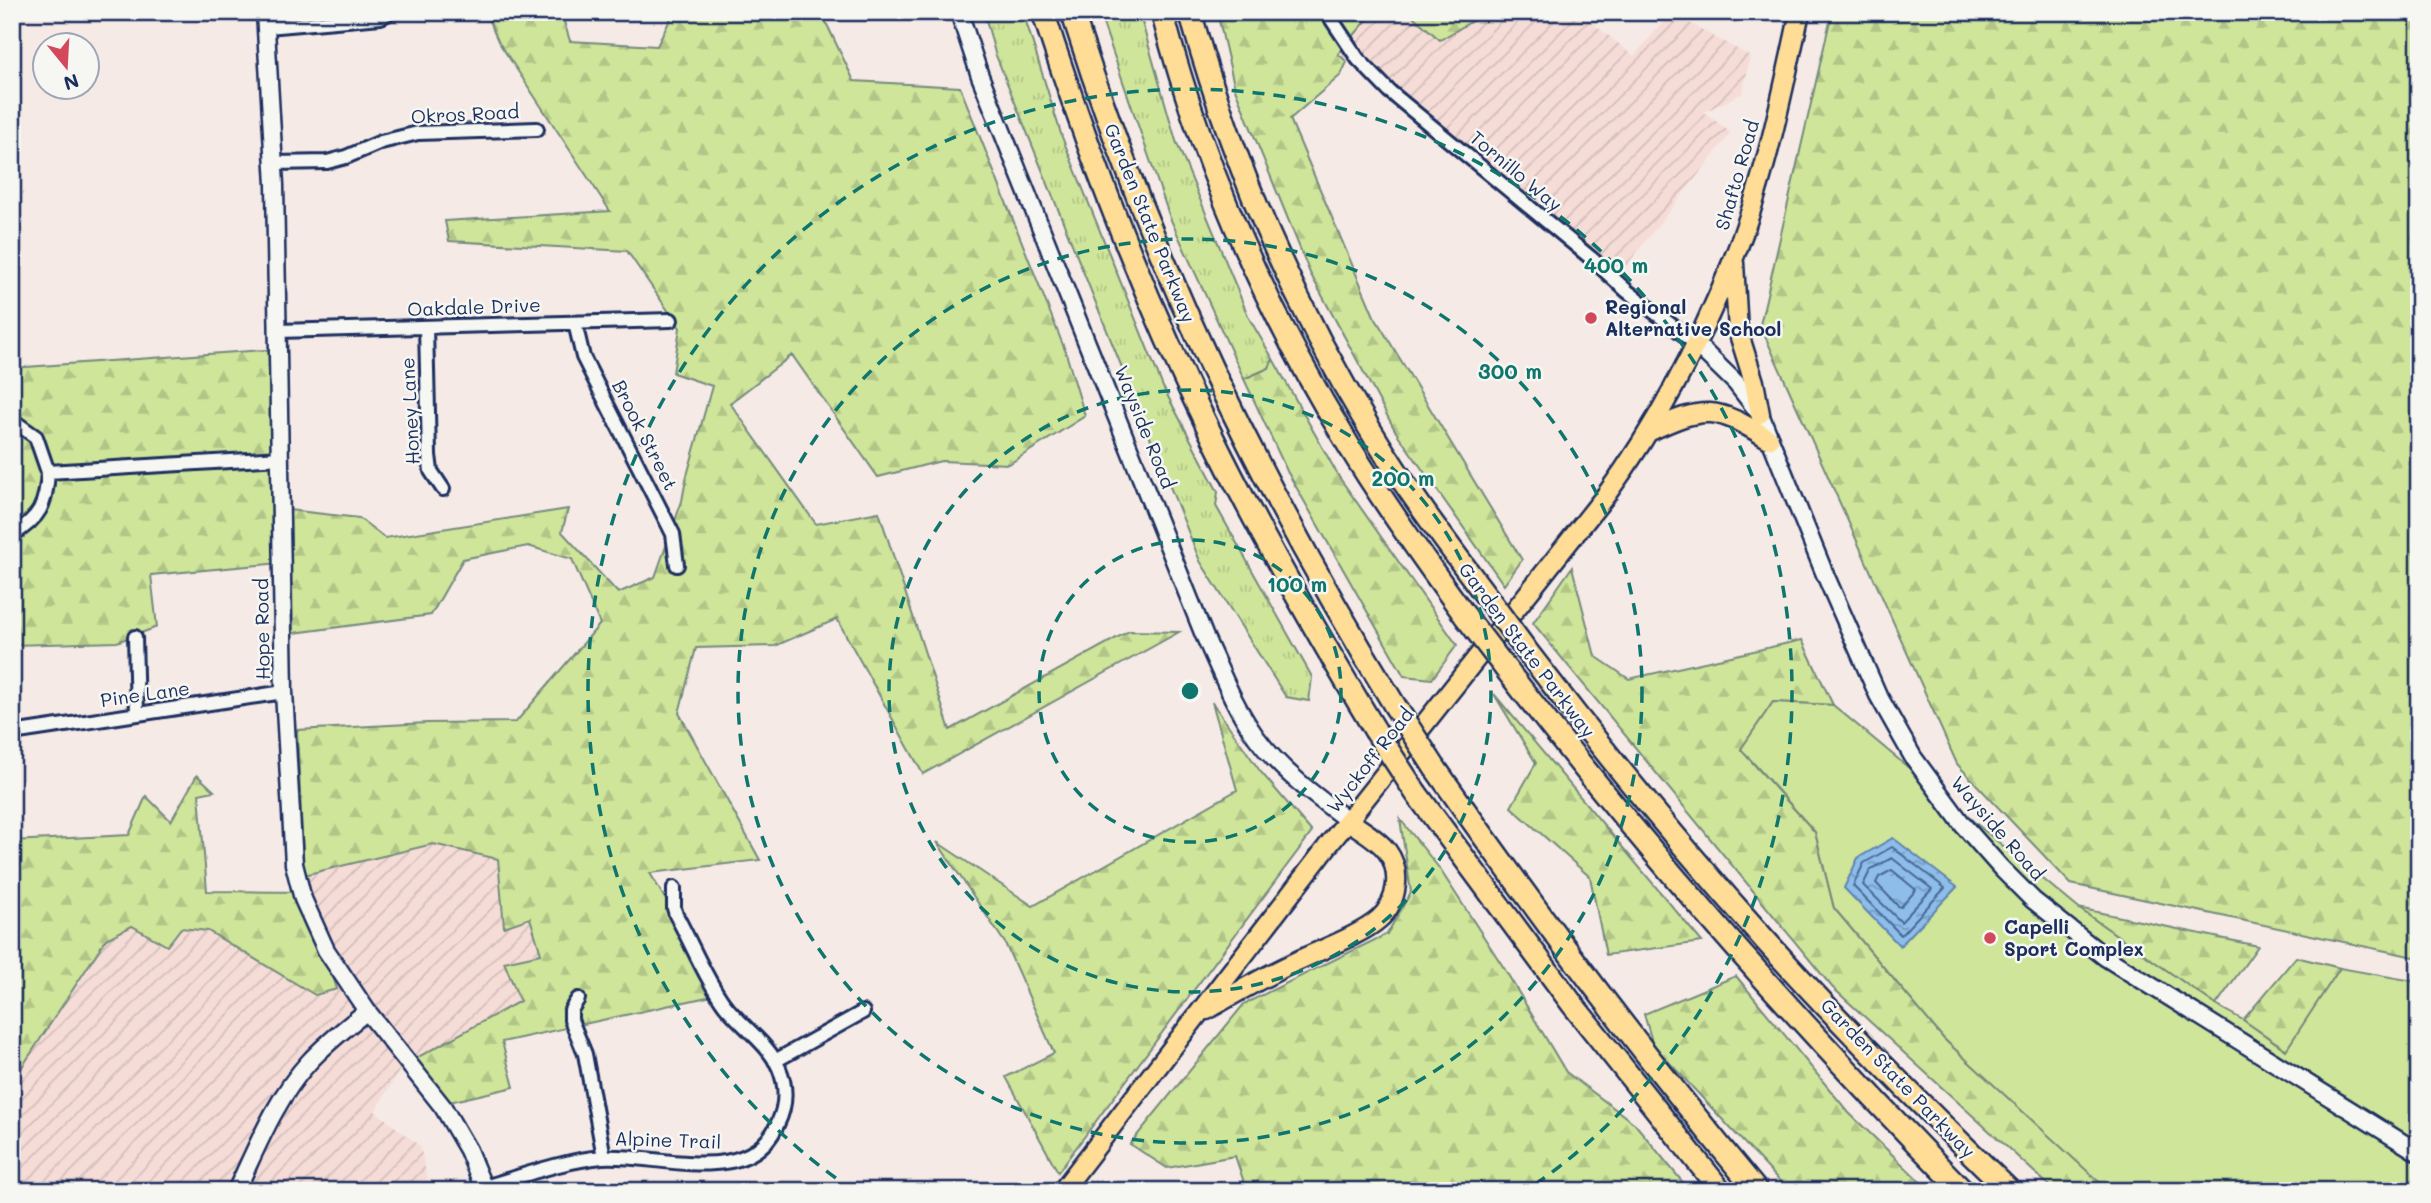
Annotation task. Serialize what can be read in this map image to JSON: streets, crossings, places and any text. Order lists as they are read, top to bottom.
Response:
{
  "streets": {
    "highway": ["Garden State Parkway"],
    "main road": ["Shafto Road", "Wyckoff Road"],
    "street": [
      "Okros Road",
      "Tornillo Way",
      "Oakdale Drive",
      "Honey Lane",
      "Wayside Road",
      "Brook Street",
      "Hope Road",
      "Pine Lane",
      "Alpine Trail"
    ]
  },
  "crossings": [
    ["Okros Road", "Hope Road"],
    ["Tornillo Way", "Shafto Road"],
    ["Tornillo Way", "Wayside Road"],
    ["Tornillo Way", "Wyckoff Road"],
    ["Shafto Road", "Wayside Road"],
    ["Shafto Road", "Wyckoff Road"],
    ["Oakdale Drive", "Honey Lane"],
    ["Oakdale Drive", "Brook Street"],
    ["Oakdale Drive", "Hope Road"],
    ["Wayside Road", "Wyckoff Road"],
    ["Hope Road", "Pine Lane"],
    ["Hope Road", "Alpine Trail"]
  ],
  "places": ["Regional Alternative School", "Capelli Sport Complex"],
  "north": "bottom",
  "rings": [
    "400 m",
    "300 m",
    "200 m",
    "100 m"
  ]
}
